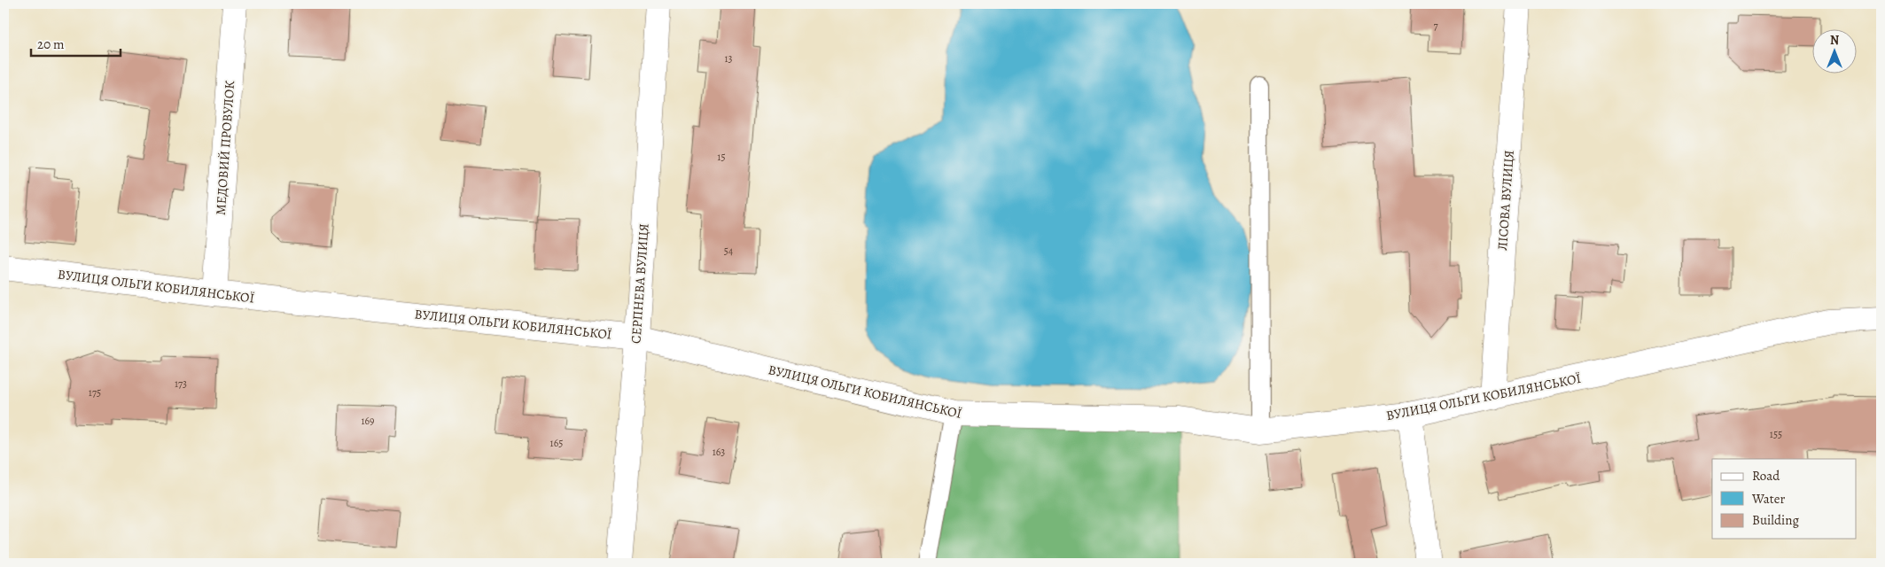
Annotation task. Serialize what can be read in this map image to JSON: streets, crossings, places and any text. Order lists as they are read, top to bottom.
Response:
{
  "streets": {
    "street": [
      "МЕДОВИЙ ПРОВУЛОК",
      "ЛІСОВА ВУЛИЦЯ",
      "СЕРПНЕВА ВУЛИЦЯ",
      "ВУЛИЦЯ ОЛЬГИ КОБИЛЯНСЬКОЇ"
    ]
  },
  "crossings": [
    ["МЕДОВИЙ ПРОВУЛОК", "ВУЛИЦЯ ОЛЬГИ КОБИЛЯНСЬКОЇ"],
    ["ЛІСОВА ВУЛИЦЯ", "ВУЛИЦЯ ОЛЬГИ КОБИЛЯНСЬКОЇ"],
    ["СЕРПНЕВА ВУЛИЦЯ", "ВУЛИЦЯ ОЛЬГИ КОБИЛЯНСЬКОЇ"]
  ],
  "house_numbers": [
    "7",
    "13",
    "15",
    "54",
    "173",
    "175",
    "169",
    "155",
    "165",
    "163"
  ],
  "legend": ["Road", "Water", "Building"],
  "scale_bar": "20 m",
  "north": "top"
}
